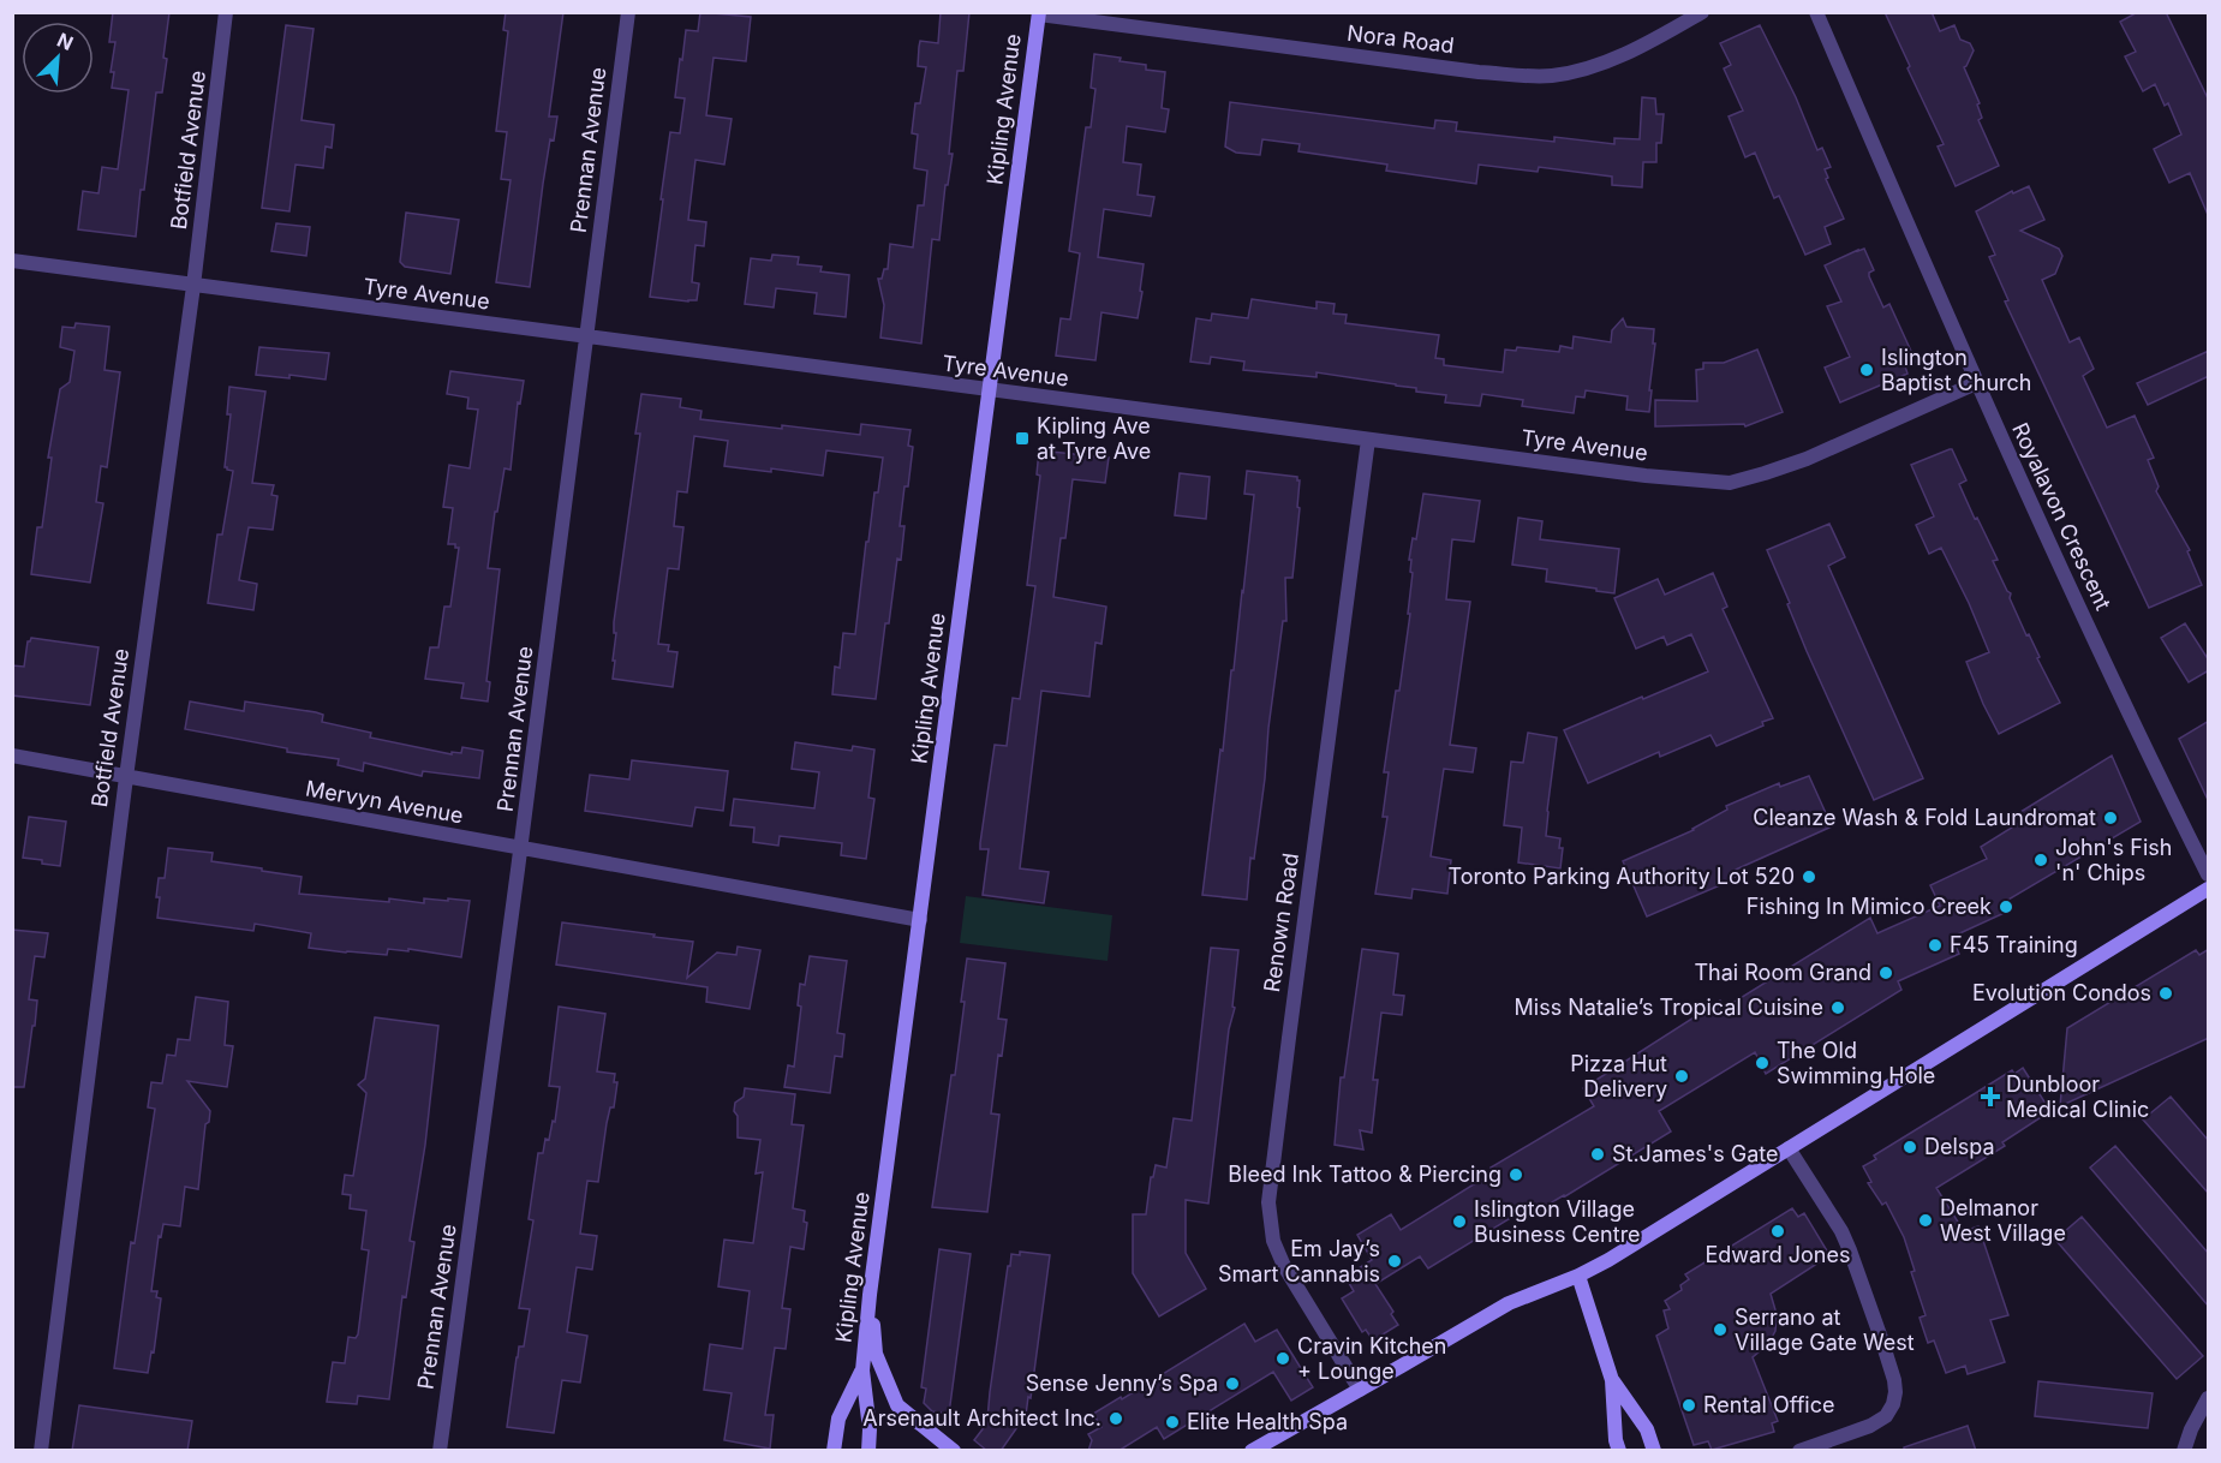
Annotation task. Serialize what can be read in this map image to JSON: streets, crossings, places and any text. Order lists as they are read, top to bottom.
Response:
{
  "streets": {
    "main road": ["Kipling Avenue"],
    "street": [
      "Nora Road",
      "Botfield Avenue",
      "Prennan Avenue",
      "Tyre Avenue",
      "Royalavon Crescent",
      "Mervyn Avenue",
      "Renown Road"
    ]
  },
  "crossings": [
    ["Nora Road", "Kipling Avenue"],
    ["Kipling Avenue", "Tyre Avenue"],
    ["Kipling Avenue", "Mervyn Avenue"],
    ["Botfield Avenue", "Tyre Avenue"],
    ["Botfield Avenue", "Mervyn Avenue"],
    ["Prennan Avenue", "Tyre Avenue"],
    ["Prennan Avenue", "Mervyn Avenue"],
    ["Tyre Avenue", "Royalavon Crescent"],
    ["Tyre Avenue", "Renown Road"]
  ],
  "places": {
    "other": [
      "Islington Baptist Church",
      "Cleanze Wash & Fold Laundromat",
      "John's Fish 'n' Chips",
      "Toronto Parking Authority Lot 520",
      "Fishing In Mimico Creek",
      "F45 Training",
      "Thai Room Grand",
      "Evolution Condos",
      "Miss Natalie’s Tropical Cuisine",
      "The Old Swimming Hole",
      "Pizza Hut Delivery",
      "Delspa",
      "St.James's Gate",
      "Bleed Ink Tattoo & Piercing",
      "Delmanor West Village",
      "Islington Village Business Centre",
      "Edward Jones",
      "Em Jay’s Smart Cannabis",
      "Serrano at Village Gate West",
      "Cravin Kitchen + Lounge",
      "Sense Jenny’s Spa",
      "Rental Office",
      "Arsenault Architect Inc.",
      "Elite Health Spa"
    ],
    "transit": ["Kipling Ave at Tyre Ave"],
    "health": ["Dunbloor Medical Clinic"]
  },
  "north": "top right"
}
